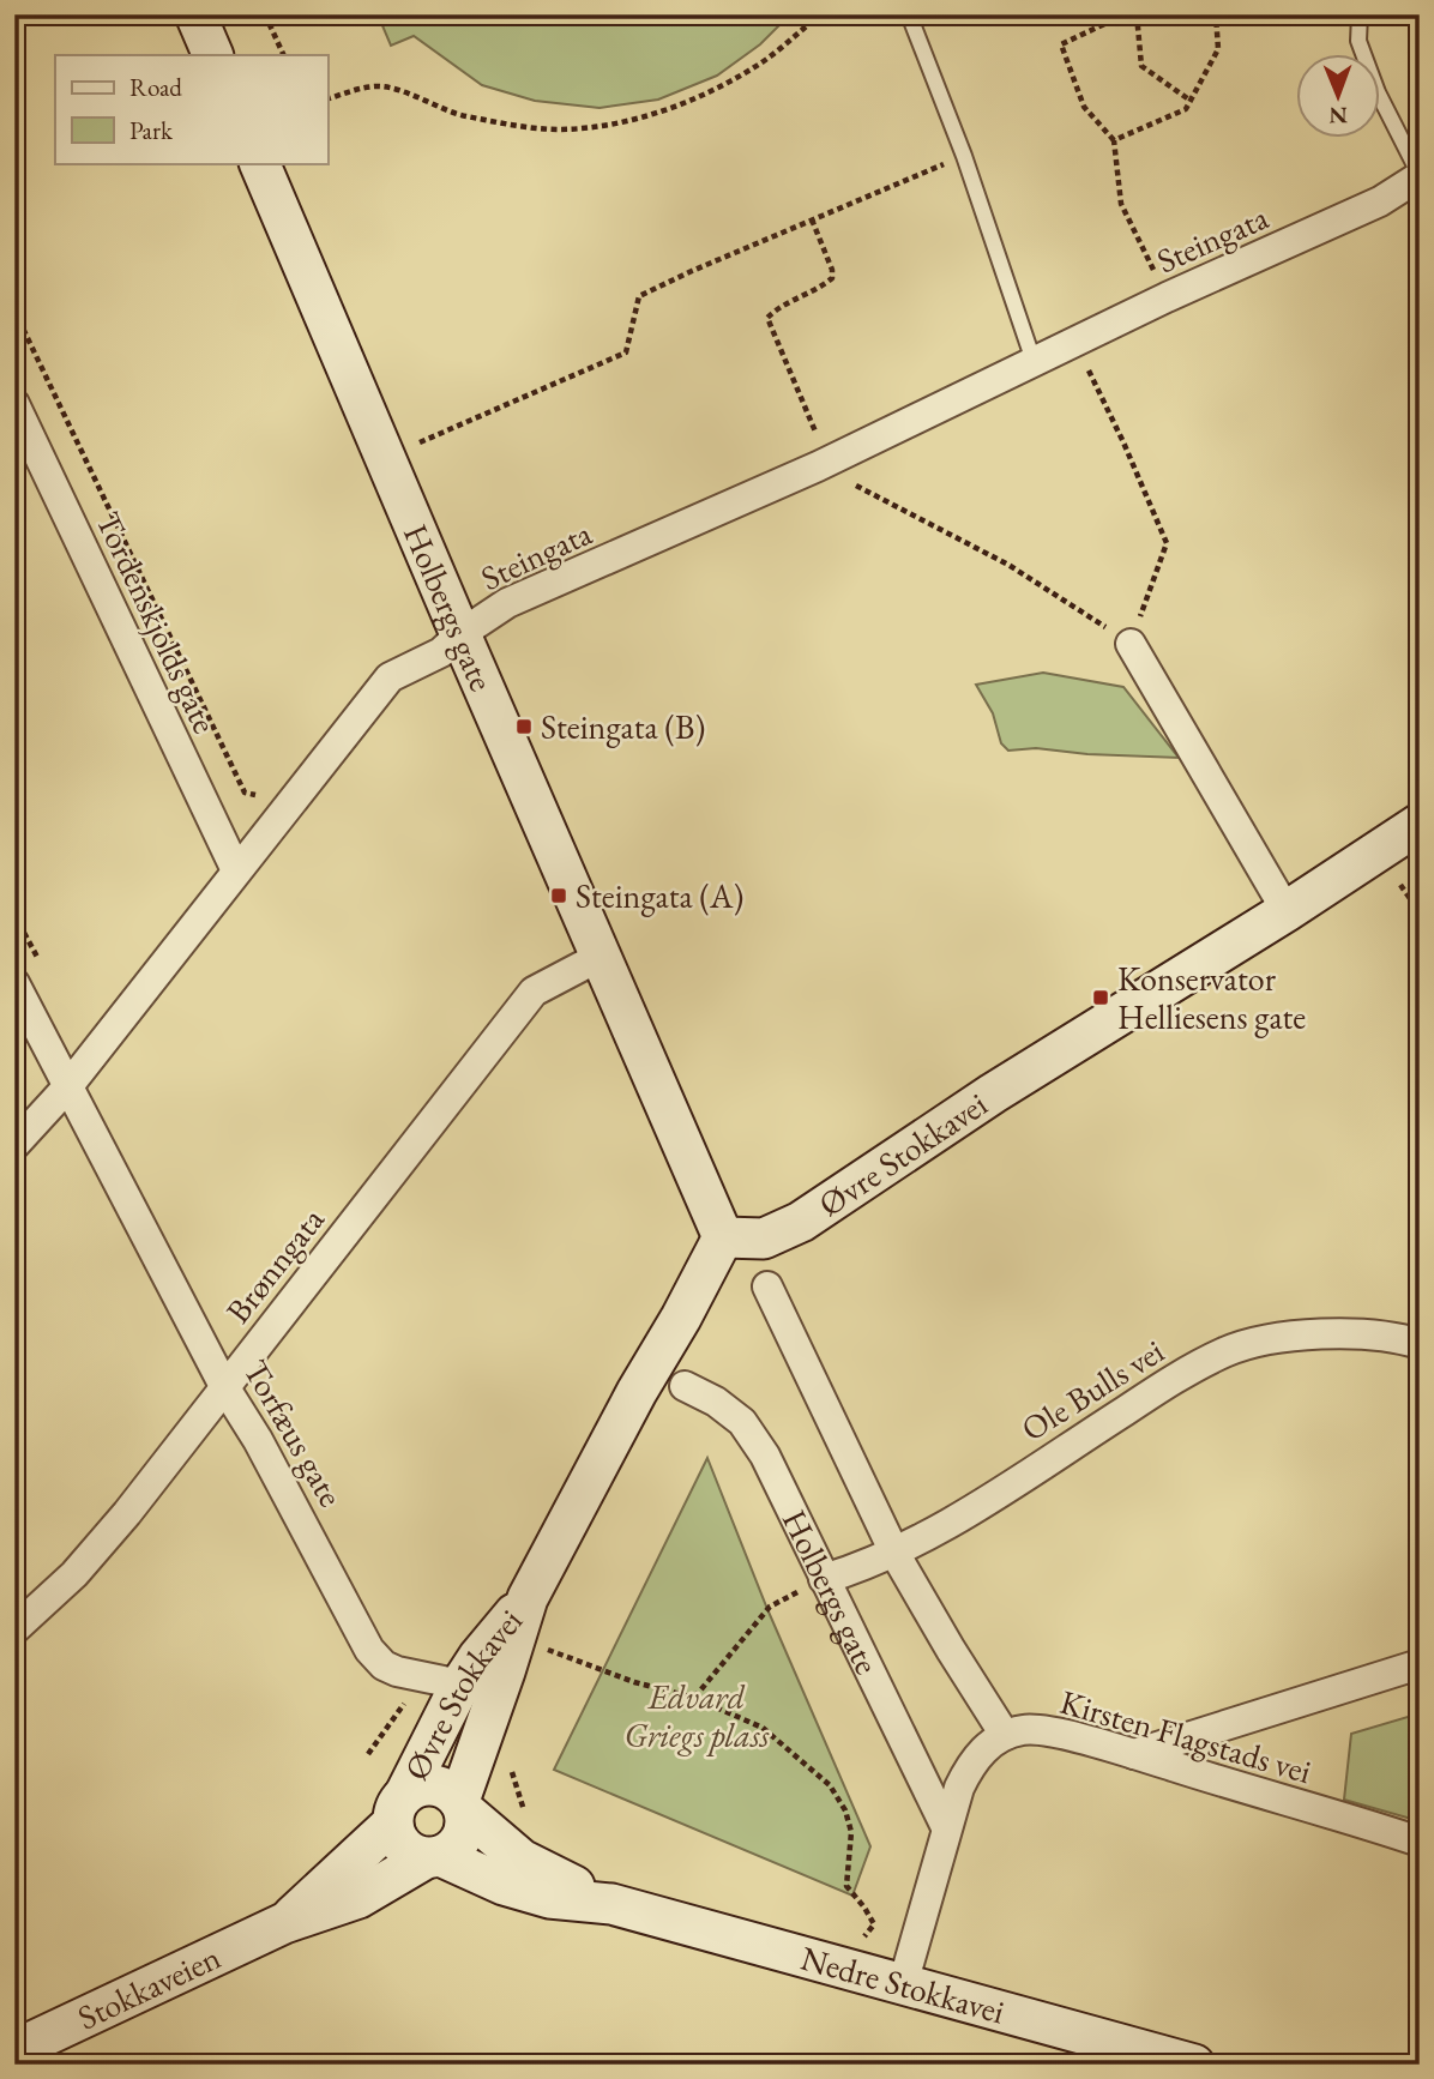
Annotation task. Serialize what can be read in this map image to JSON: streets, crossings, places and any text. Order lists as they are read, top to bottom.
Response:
{
  "streets": {
    "main road": [
      "Holbergs gate",
      "Øvre Stokkavei",
      "Nedre Stokkavei",
      "Stokkaveien"
    ],
    "street": [
      "Steingata",
      "Tordenskjolds gate",
      "Brønngata",
      "Ole Bulls vei",
      "Torfæus gate",
      "Kirsten Flagstads vei"
    ]
  },
  "crossings": [
    ["Steingata", "Holbergs gate"],
    ["Steingata", "Tordenskjolds gate"],
    ["Steingata", "Torfæus gate"],
    ["Holbergs gate", "Øvre Stokkavei"],
    ["Holbergs gate", "Brønngata"],
    ["Holbergs gate", "Ole Bulls vei"],
    ["Øvre Stokkavei", "Torfæus gate"],
    ["Øvre Stokkavei", "Nedre Stokkavei"],
    ["Øvre Stokkavei", "Stokkaveien"],
    ["Brønngata", "Torfæus gate"],
    ["Nedre Stokkavei", "Stokkaveien"]
  ],
  "parks": ["Edvard Griegs plass"],
  "places": {
    "transit": ["Steingata (B)", "Steingata (A)", "Konservator Helliesens gate"]
  },
  "legend": ["Road", "Park"],
  "north": "bottom"
}
